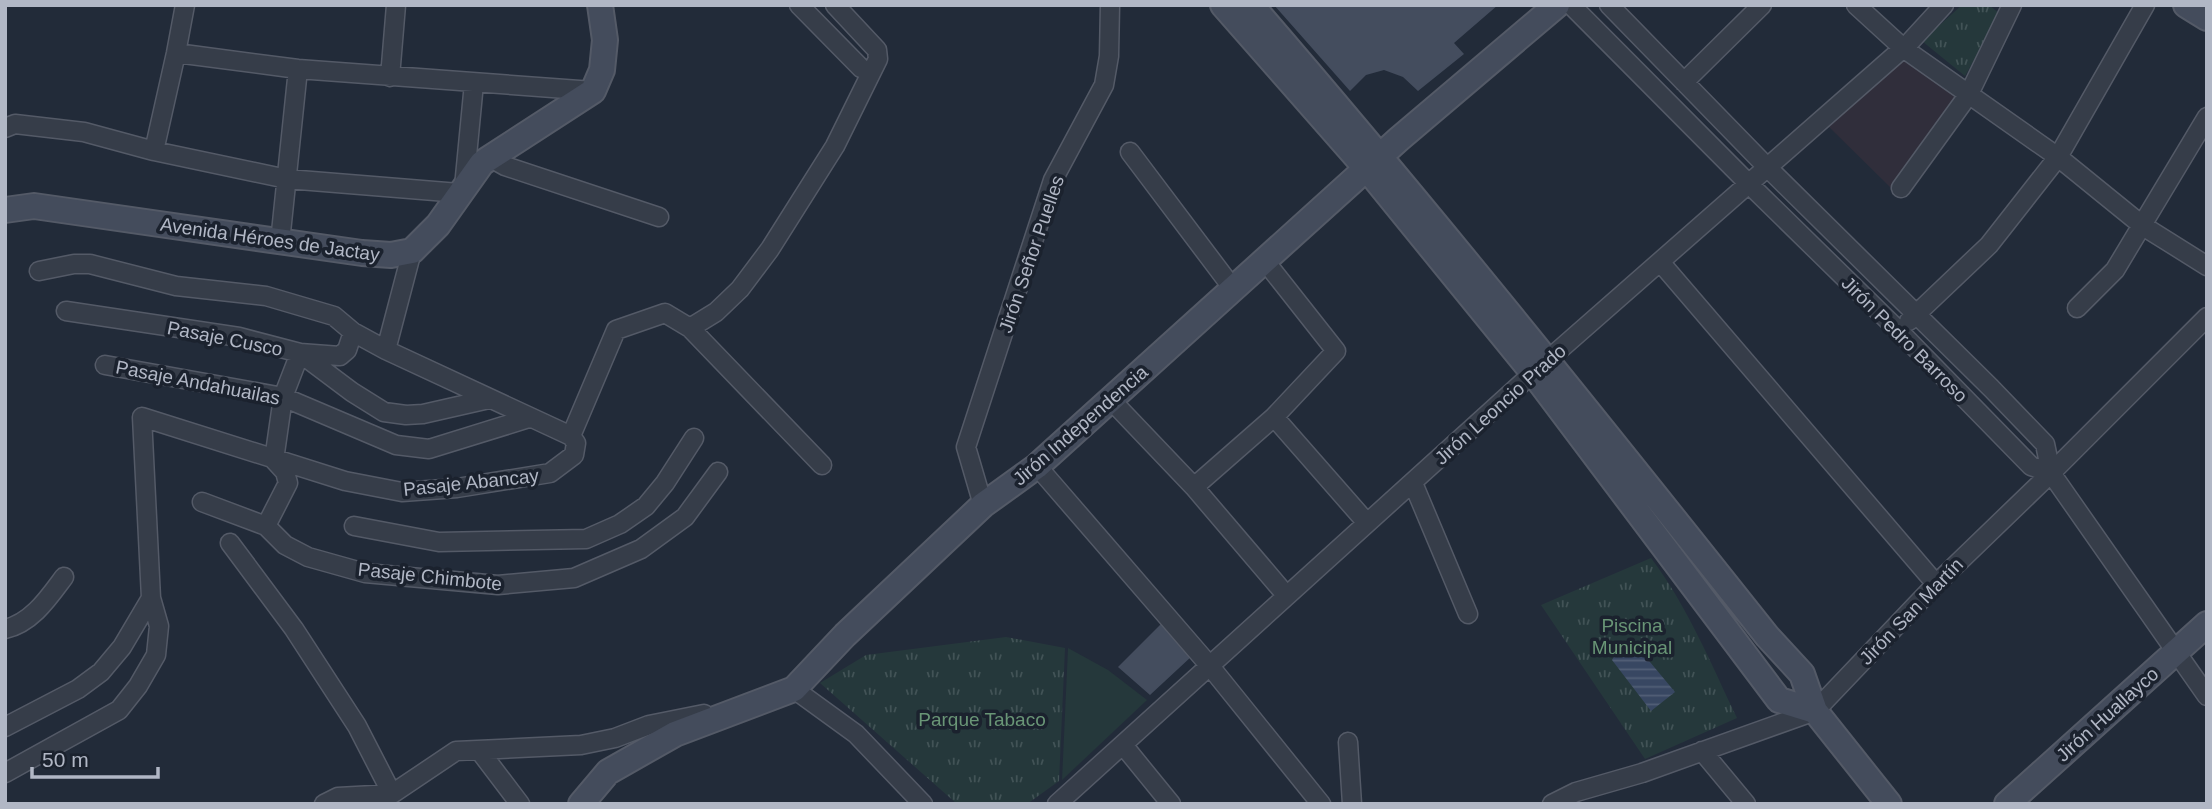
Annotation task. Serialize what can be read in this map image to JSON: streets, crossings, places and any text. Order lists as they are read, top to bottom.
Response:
{
  "streets": {
    "street": [
      "Avenida Héroes de Jactay",
      "Jirón Señor Puelles",
      "Pasaje Cusco",
      "Jirón Pedro Barroso",
      "Pasaje Andahuailas",
      "Jirón Leoncio Prado",
      "Jirón Independencia",
      "Pasaje Abancay",
      "Pasaje Chimbote",
      "Jirón San Martín",
      "Jirón Huallayco"
    ]
  },
  "crossings": [
    ["Jirón Señor Puelles", "Jirón Independencia"],
    ["Jirón Pedro Barroso", "Jirón Leoncio Prado"],
    ["Jirón Pedro Barroso", "Jirón San Martín"],
    ["Jirón Pedro Barroso", "Jirón Huallayco"]
  ],
  "parks": ["Piscina Municipal", "Parque Tabaco"],
  "scale_bar": "50 m"
}
